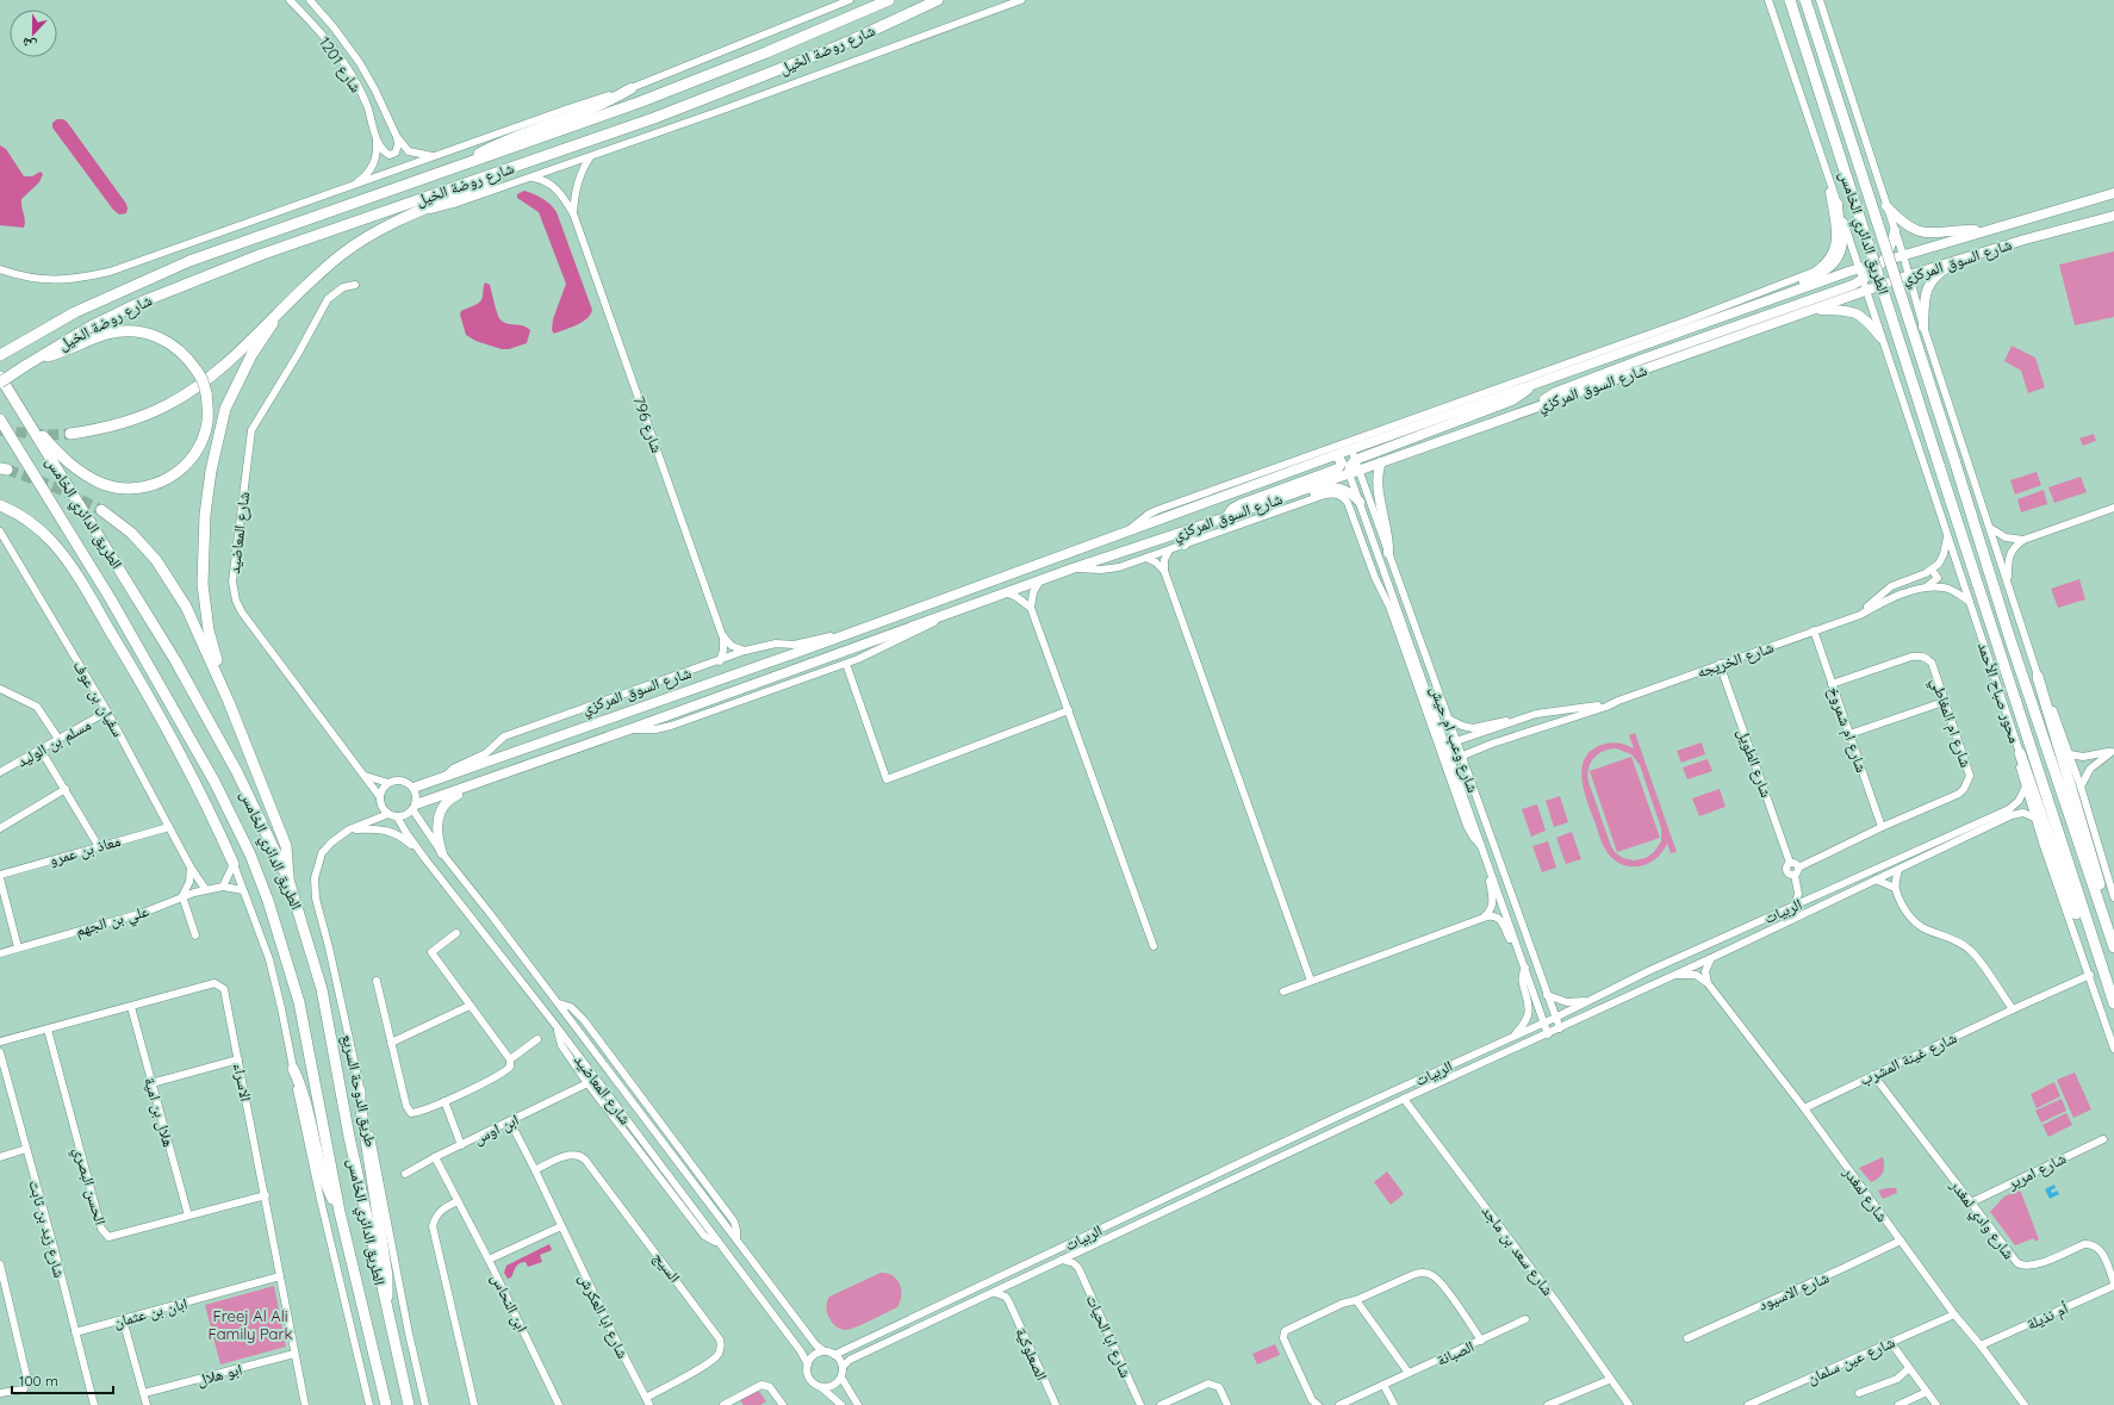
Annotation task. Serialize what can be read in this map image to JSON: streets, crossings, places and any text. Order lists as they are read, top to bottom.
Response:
{
  "streets": {
    "highway": ["شارع روضة الخيل", "الطريق الدائري الخامس", "محور صباح الأحمد"],
    "main road": ["شارع السوق المركزي"],
    "street": [
      "شارع 1201",
      "شارع 796",
      "شارع المعاضيد",
      "شارع الخريجه",
      "سفيان بن عوف",
      "شارع ام المغاطي",
      "شارع ام شمروخ",
      "شارع وعب ام حيش",
      "مسلم بن الوليد",
      "شارع الطويل",
      "معاذ بن عمرو",
      "الربيات",
      "علي بن الجهم",
      "شارع غينة المشرب",
      "الاسراء",
      "طريق الدوحة السريع",
      "هلال بن امية",
      "ابن اوس",
      "شارع امرير",
      "الحسن البصري",
      "شارع لمغدر",
      "شارع وادي لمغدر",
      "شارع زيد بن ثابت",
      "شارع سعد بن ماجد",
      "السيج",
      "شارع الاسيود",
      "ابن النحاس",
      "ابان بن عثمان",
      "شارع ابا العكرش",
      "أم نذيلة",
      "شارع ابا الحيات",
      "الصبانة",
      "الصعلوكية",
      "شارع عين سلمان",
      "ابو هلال"
    ]
  },
  "crossings": [
    ["شارع روضة الخيل", "شارع 796"],
    ["الطريق الدائري الخامس", "شارع السوق المركزي"],
    ["الطريق الدائري الخامس", "محور صباح الأحمد"],
    ["شارع السوق المركزي", "شارع 796"],
    ["شارع السوق المركزي", "شارع المعاضيد"],
    ["شارع السوق المركزي", "شارع وعب ام حيش"],
    ["شارع السوق المركزي", "طريق الدوحة السريع"],
    ["شارع المعاضيد", "الربيات"],
    ["شارع المعاضيد", "طريق الدوحة السريع"],
    ["شارع الخريجه", "محور صباح الأحمد"],
    ["شارع الخريجه", "شارع ام شمروخ"],
    ["شارع الخريجه", "شارع وعب ام حيش"],
    ["شارع الخريجه", "شارع الطويل"],
    ["محور صباح الأحمد", "الربيات"],
    ["محور صباح الأحمد", "شارع غينة المشرب"],
    ["سفيان بن عوف", "مسلم بن الوليد"],
    ["سفيان بن عوف", "معاذ بن عمرو"],
    ["سفيان بن عوف", "علي بن الجهم"],
    ["شارع ام المغاطي", "شارع ام شمروخ"],
    ["شارع ام المغاطي", "شارع الطويل"],
    ["شارع وعب ام حيش", "الربيات"],
    ["الربيات", "شارع سعد بن ماجد"],
    ["شارع غينة المشرب", "شارع لمغدر"],
    ["شارع غينة المشرب", "شارع وادي لمغدر"],
    ["الاسراء", "هلال بن امية"],
    ["الاسراء", "الحسن البصري"],
    ["الاسراء", "ابان بن عثمان"],
    ["الاسراء", "ابو هلال"],
    ["هلال بن امية", "الحسن البصري"],
    ["ابن اوس", "ابن النحاس"],
    ["ابن اوس", "شارع ابا العكرش"],
    ["شارع امرير", "شارع وادي لمغدر"],
    ["شارع لمغدر", "شارع الاسيود"],
    ["شارع لمغدر", "أم نذيلة"],
    ["شارع لمغدر", "شارع عين سلمان"],
    ["شارع وادي لمغدر", "أم نذيلة"],
    ["شارع زيد بن ثابت", "ابان بن عثمان"],
    ["السيج", "شارع ابا العكرش"]
  ],
  "parks": ["Freej Al Ali Family Park"],
  "scale_bar": "100 m",
  "north": "bottom"
}
